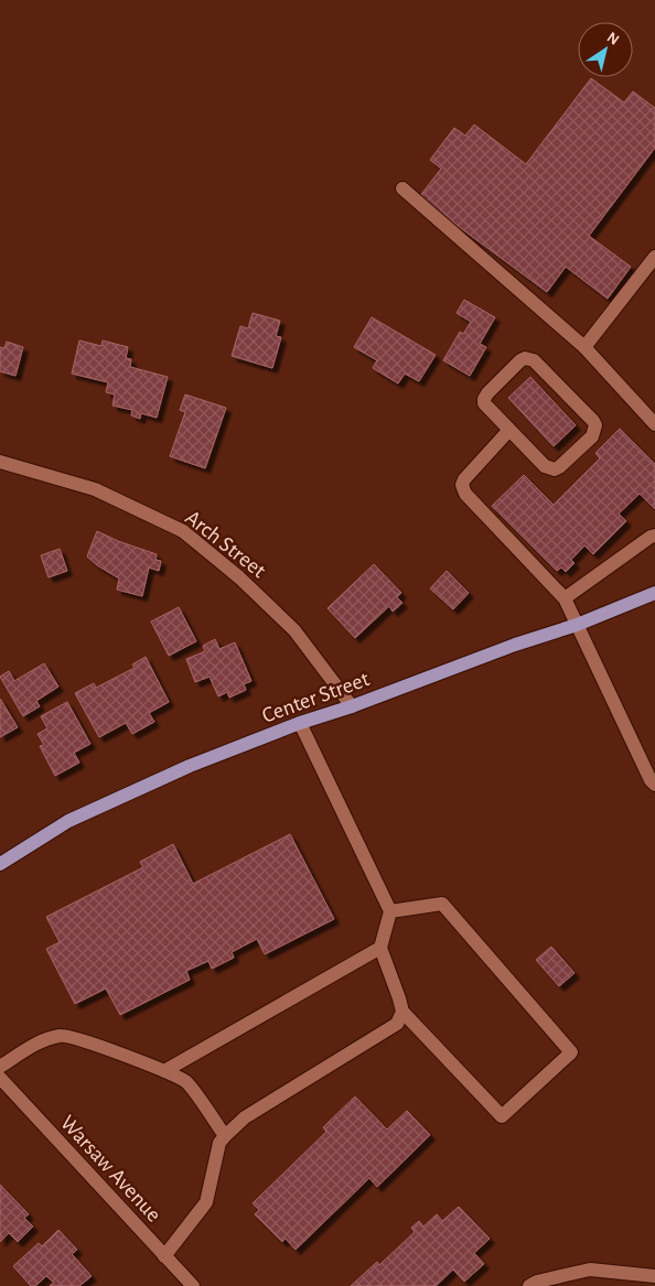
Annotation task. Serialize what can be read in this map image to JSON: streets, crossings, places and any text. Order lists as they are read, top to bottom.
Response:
{
  "streets": {
    "main road": ["Center Street"],
    "street": ["Arch Street", "Warsaw Avenue"]
  },
  "crossings": [
    ["Arch Street", "Center Street"]
  ],
  "north": "top right"
}
